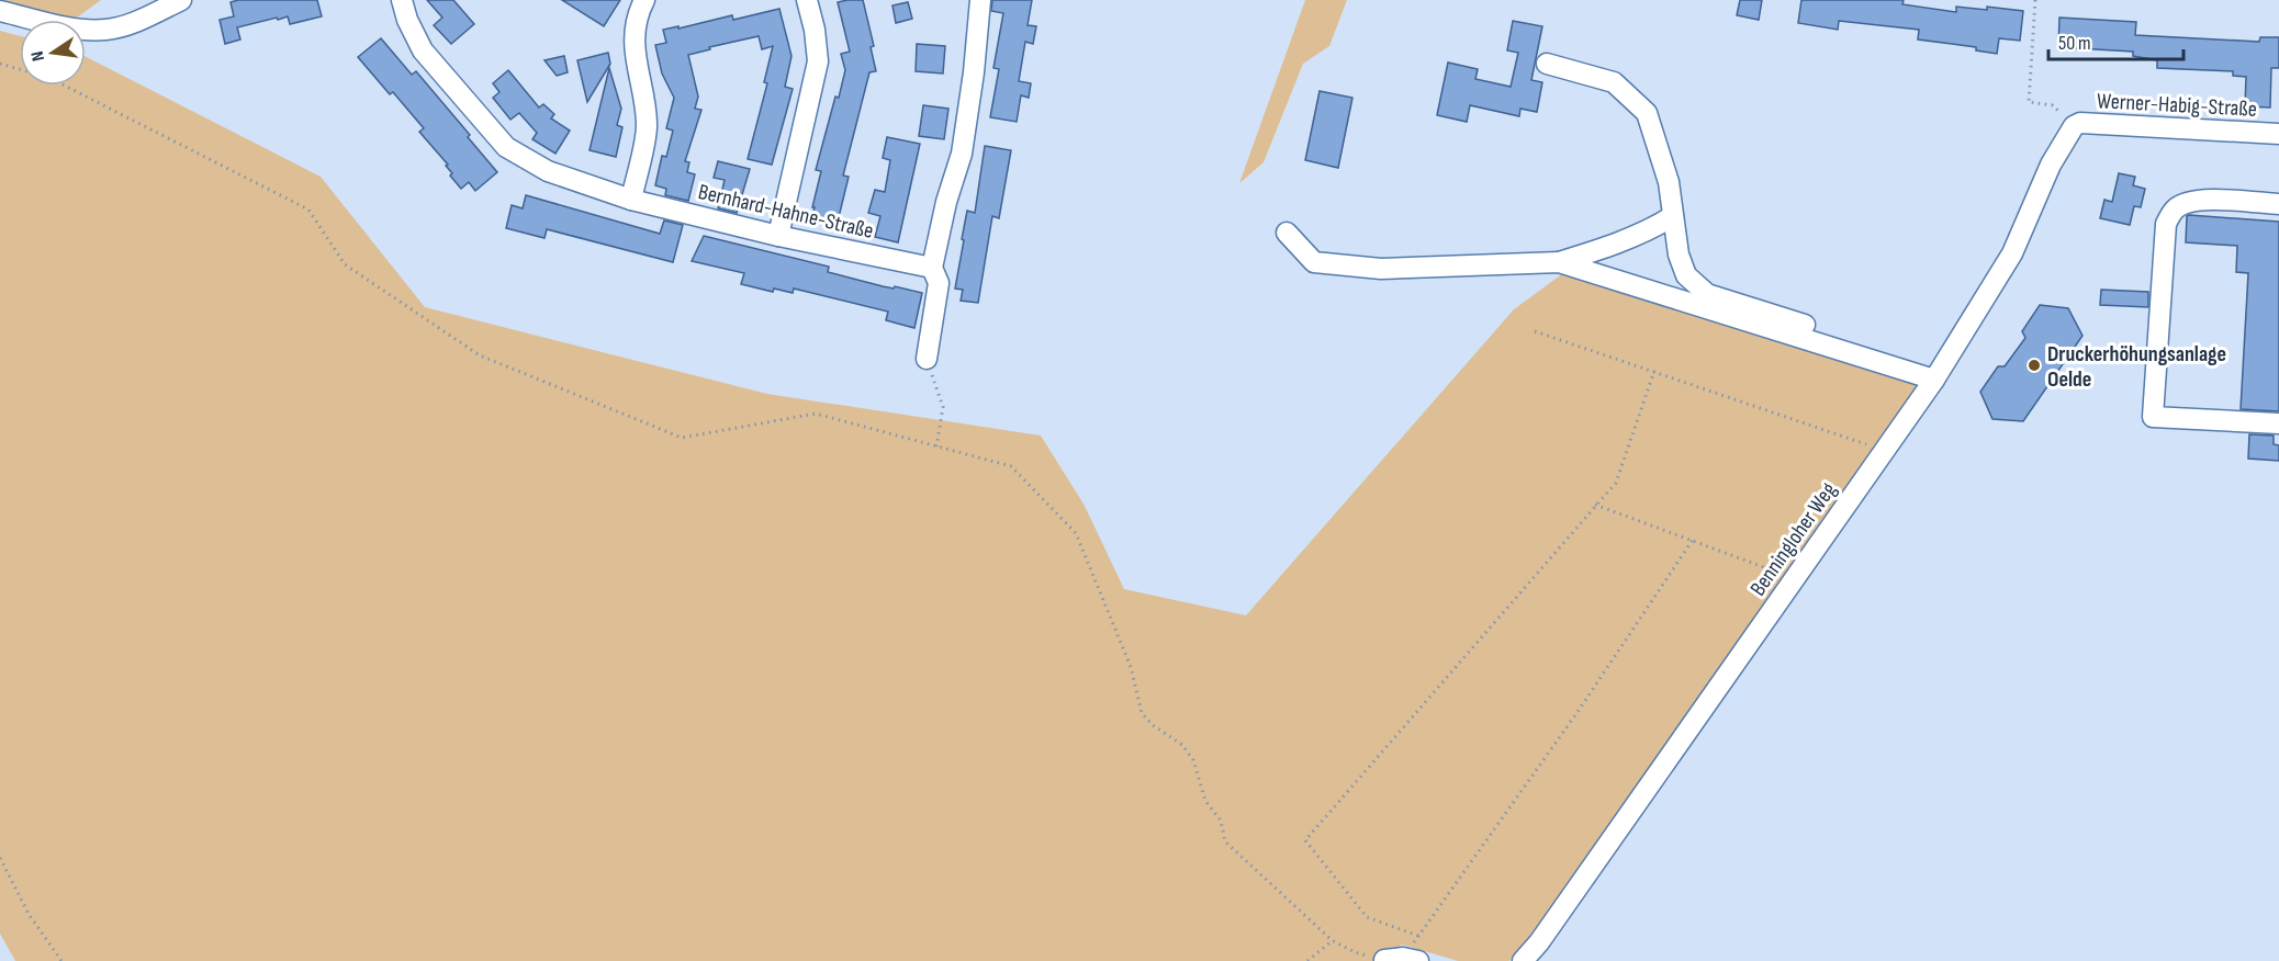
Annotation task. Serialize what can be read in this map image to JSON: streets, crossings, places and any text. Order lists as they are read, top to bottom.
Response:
{
  "streets": {
    "street": ["Werner-Habig-Straße", "Bernhard-Hahne-Straße", "Benningloher Weg"]
  },
  "crossings": [
    ["Werner-Habig-Straße", "Benningloher Weg"]
  ],
  "places": ["Druckerhöhungsanlage Oelde"],
  "scale_bar": "50 m",
  "north": "left"
}
